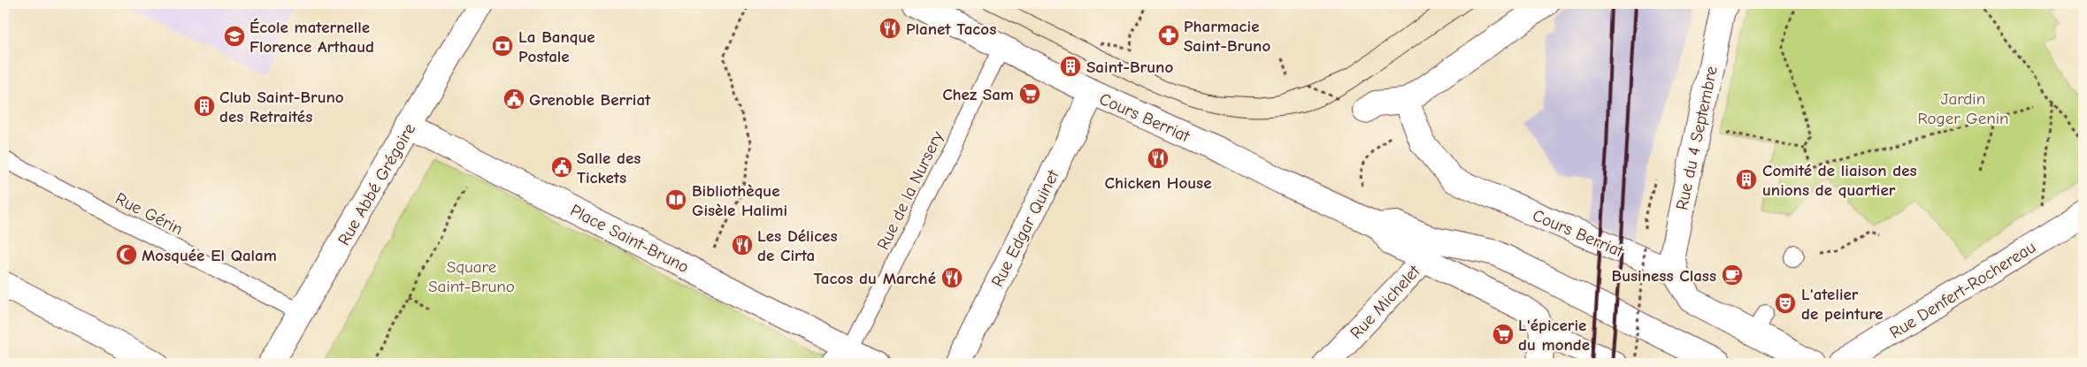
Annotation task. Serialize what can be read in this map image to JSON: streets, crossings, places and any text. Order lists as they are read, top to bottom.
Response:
{
  "streets": {
    "street": [
      "Cours Berriat",
      "Rue du 4 Septembre",
      "Rue Abbé Grégoire",
      "Rue Edgar Quinet",
      "Place Saint-Bruno",
      "Rue Denfert-Rochereau",
      "Rue Michelet"
    ],
    "lane": ["Rue de la Nursery", "Rue Gérin"]
  },
  "crossings": [
    ["Cours Berriat", "Rue du 4 Septembre"],
    ["Cours Berriat", "Rue de la Nursery"],
    ["Cours Berriat", "Rue Edgar Quinet"],
    ["Cours Berriat", "Rue Michelet"],
    ["Rue Abbé Grégoire", "Rue Gérin"],
    ["Rue Abbé Grégoire", "Place Saint-Bruno"],
    ["Rue de la Nursery", "Place Saint-Bruno"]
  ],
  "parks": ["Jardin Roger Genin", "Square Saint-Bruno"],
  "places": {
    "restaurant": [
      "Planet Tacos",
      "Chicken House",
      "Les Délices de Cirta",
      "Tacos du Marché"
    ],
    "pharmacy": ["Pharmacie Saint-Bruno"],
    "school or university": ["École maternelle Florence Arthaud"],
    "bank": ["La Banque Postale"],
    "building": ["Saint-Bruno", "Club Saint-Bruno des Retraités", "Comité de liaison des unions de quartier"],
    "supermarket": ["Chez Sam", "L'épicerie du monde"],
    "public building": ["Grenoble Berriat", "Salle des Tickets"],
    "library": ["Bibliothèque Gisèle Halimi"],
    "mosque": ["Mosquée El Qalam"],
    "cafe": ["Business Class"],
    "theatre": ["L'atelier de peinture"]
  }
}
